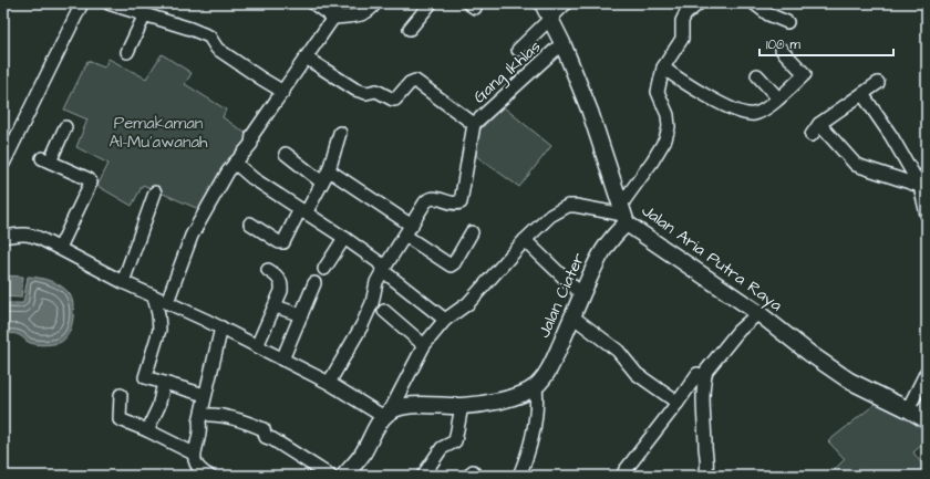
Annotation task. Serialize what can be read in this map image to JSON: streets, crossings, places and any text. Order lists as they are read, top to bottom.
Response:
{
  "streets": {
    "main road": ["Jalan Aria Putra Raya", "Jalan Ciater"],
    "street": ["Gang Ikhlas"]
  },
  "crossings": [
    ["Gang Ikhlas", "Jalan Aria Putra Raya"],
    ["Jalan Aria Putra Raya", "Jalan Ciater"]
  ],
  "parks": ["Pemakaman Al-Mu'awanah"],
  "scale_bar": "100 m"
}
